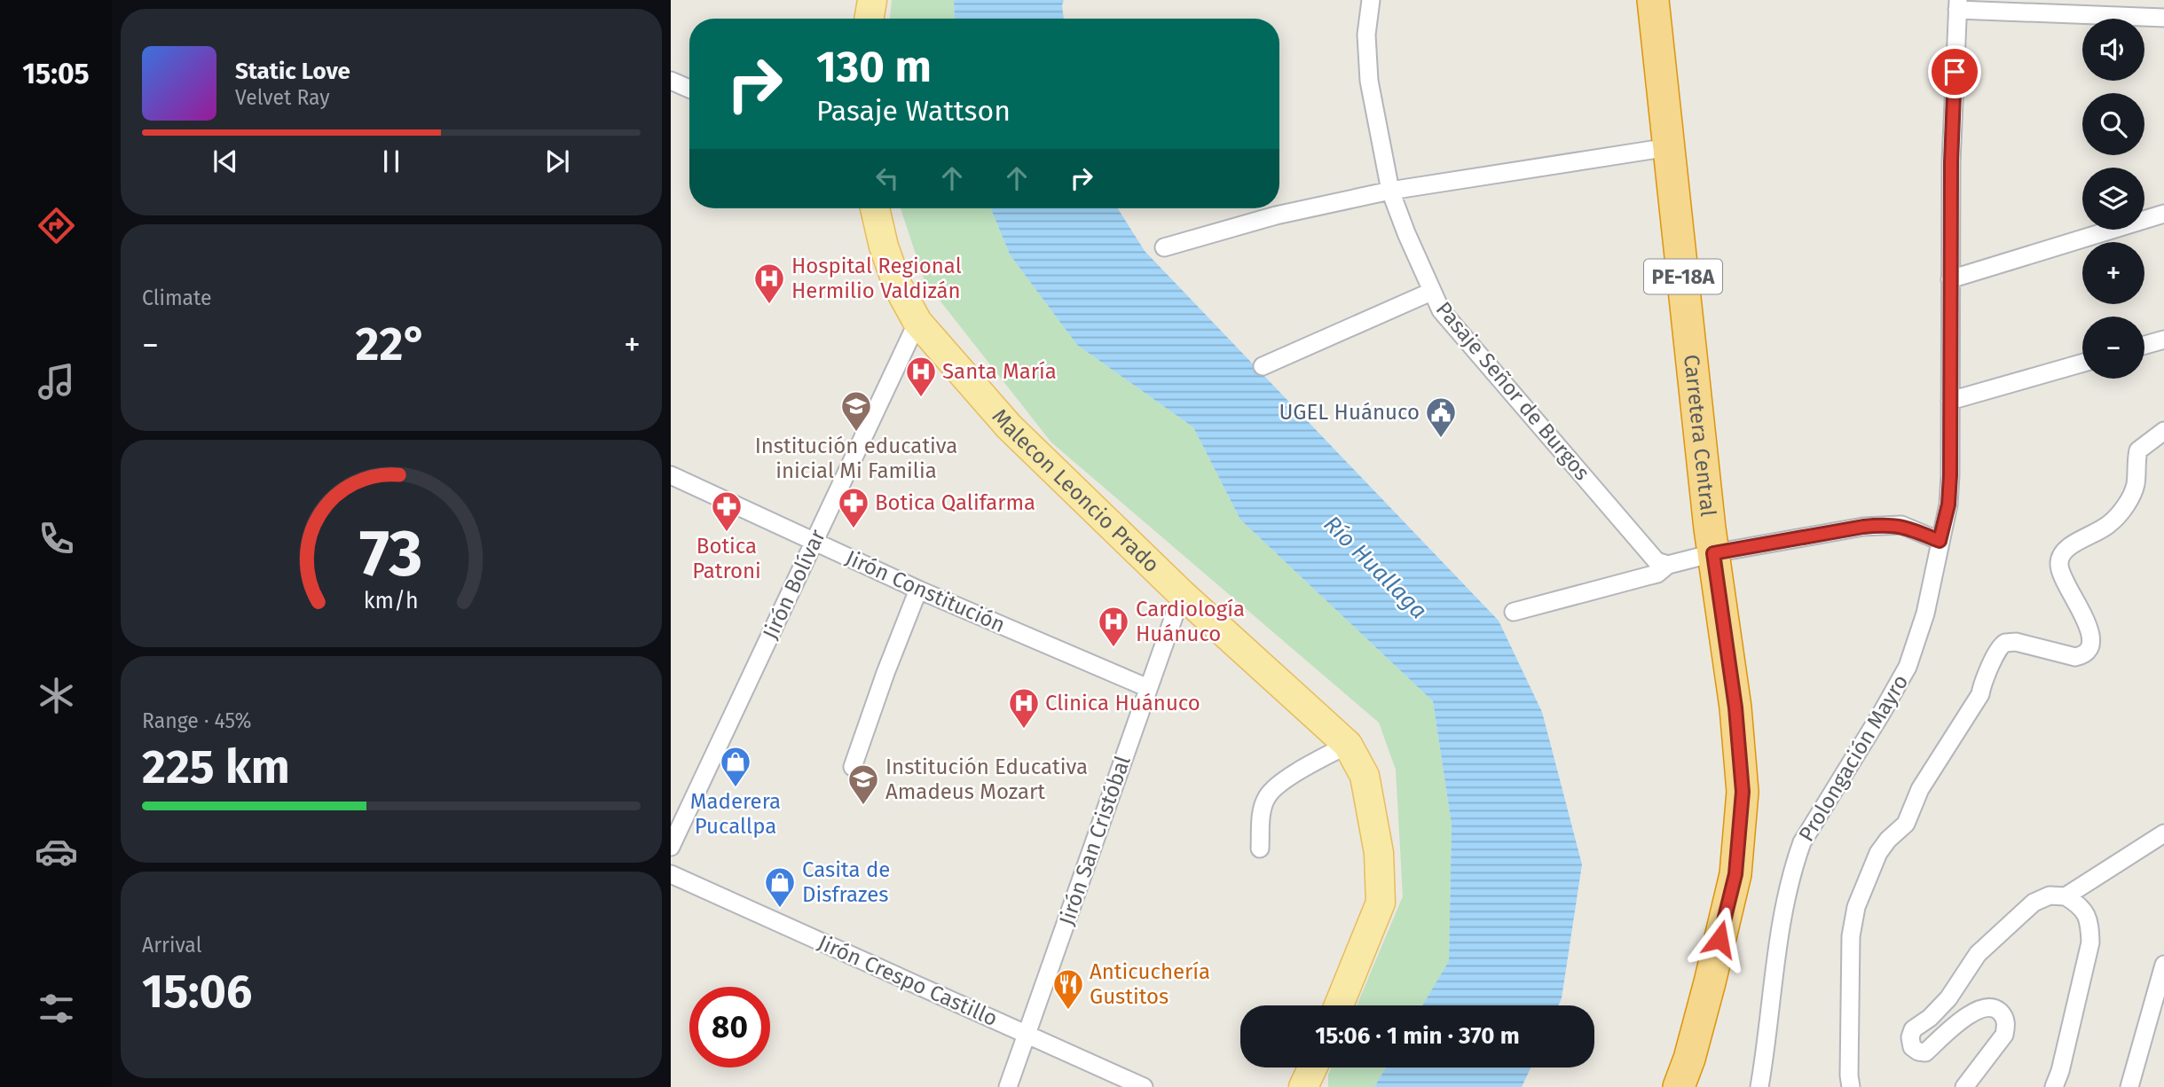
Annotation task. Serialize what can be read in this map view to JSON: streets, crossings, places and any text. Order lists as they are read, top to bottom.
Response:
{
  "streets": {
    "highway": ["PE-18A", "Carretera Central"],
    "main road": ["Malecon Leoncio Prado"],
    "street": [
      "Pasaje Señor de Burgos",
      "Jirón Bolívar",
      "Jirón Constitución",
      "Prolongación Mayro",
      "Jirón San Cristóbal",
      "Jirón Crespo Castillo"
    ]
  },
  "crossings": [
    ["Malecon Leoncio Prado", "Jirón Bolívar"],
    ["Malecon Leoncio Prado", "Jirón San Cristóbal"],
    ["Jirón Bolívar", "Jirón Constitución"],
    ["Jirón Constitución", "Jirón San Cristóbal"],
    ["Jirón San Cristóbal", "Jirón Crespo Castillo"]
  ],
  "water": ["Río Huallaga"],
  "places": {
    "hospital": [
      "Hospital Regional Hermilio Valdizán",
      "Santa María",
      "Cardiología Huánuco",
      "Clinica Huánuco"
    ],
    "school or university": ["Institución educativa inicial Mi Familia", "Institución Educativa Amadeus Mozart"],
    "public building": ["UGEL Huánuco"],
    "pharmacy": ["Botica Qalifarma", "Botica Patroni"],
    "shop": ["Maderera Pucallpa", "Casita de Disfrazes"],
    "restaurant": ["Anticuchería Gustitos"]
  },
  "page": {
    "tabs": "15:05",
    "map_buttons": ["+", "−"],
    "turn": ["130 m", "Pasaje Wattson"],
    "song": ["Static Love", "Velvet Ray"],
    "tile": [
      "Climate",
      ["Range · 45%", "225 km"],
      ["Arrival", "15:06"]
    ],
    "heat": ["−", "22°", "+"],
    "limit": "80",
    "trip": "15:06 · 1 min · 370 m",
    "gauge": ["73", "km/h"]
  }
}
